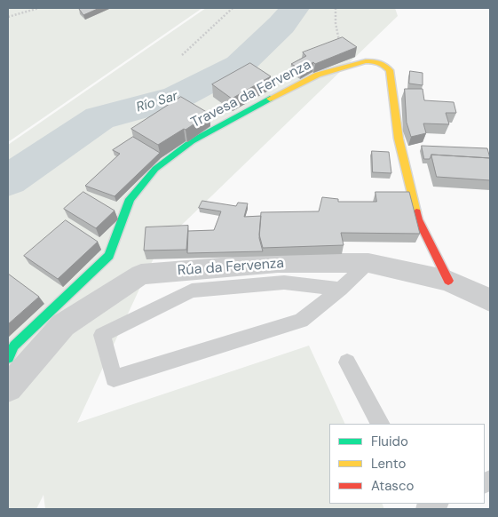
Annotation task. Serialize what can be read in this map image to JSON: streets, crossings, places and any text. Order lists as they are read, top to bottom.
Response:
{
  "streets": {
    "street": ["Travesa da Fervenza", "Rúa da Fervenza"]
  },
  "water": ["Río Sar"],
  "legend": ["Fluido", "Lento", "Atasco"]
}
